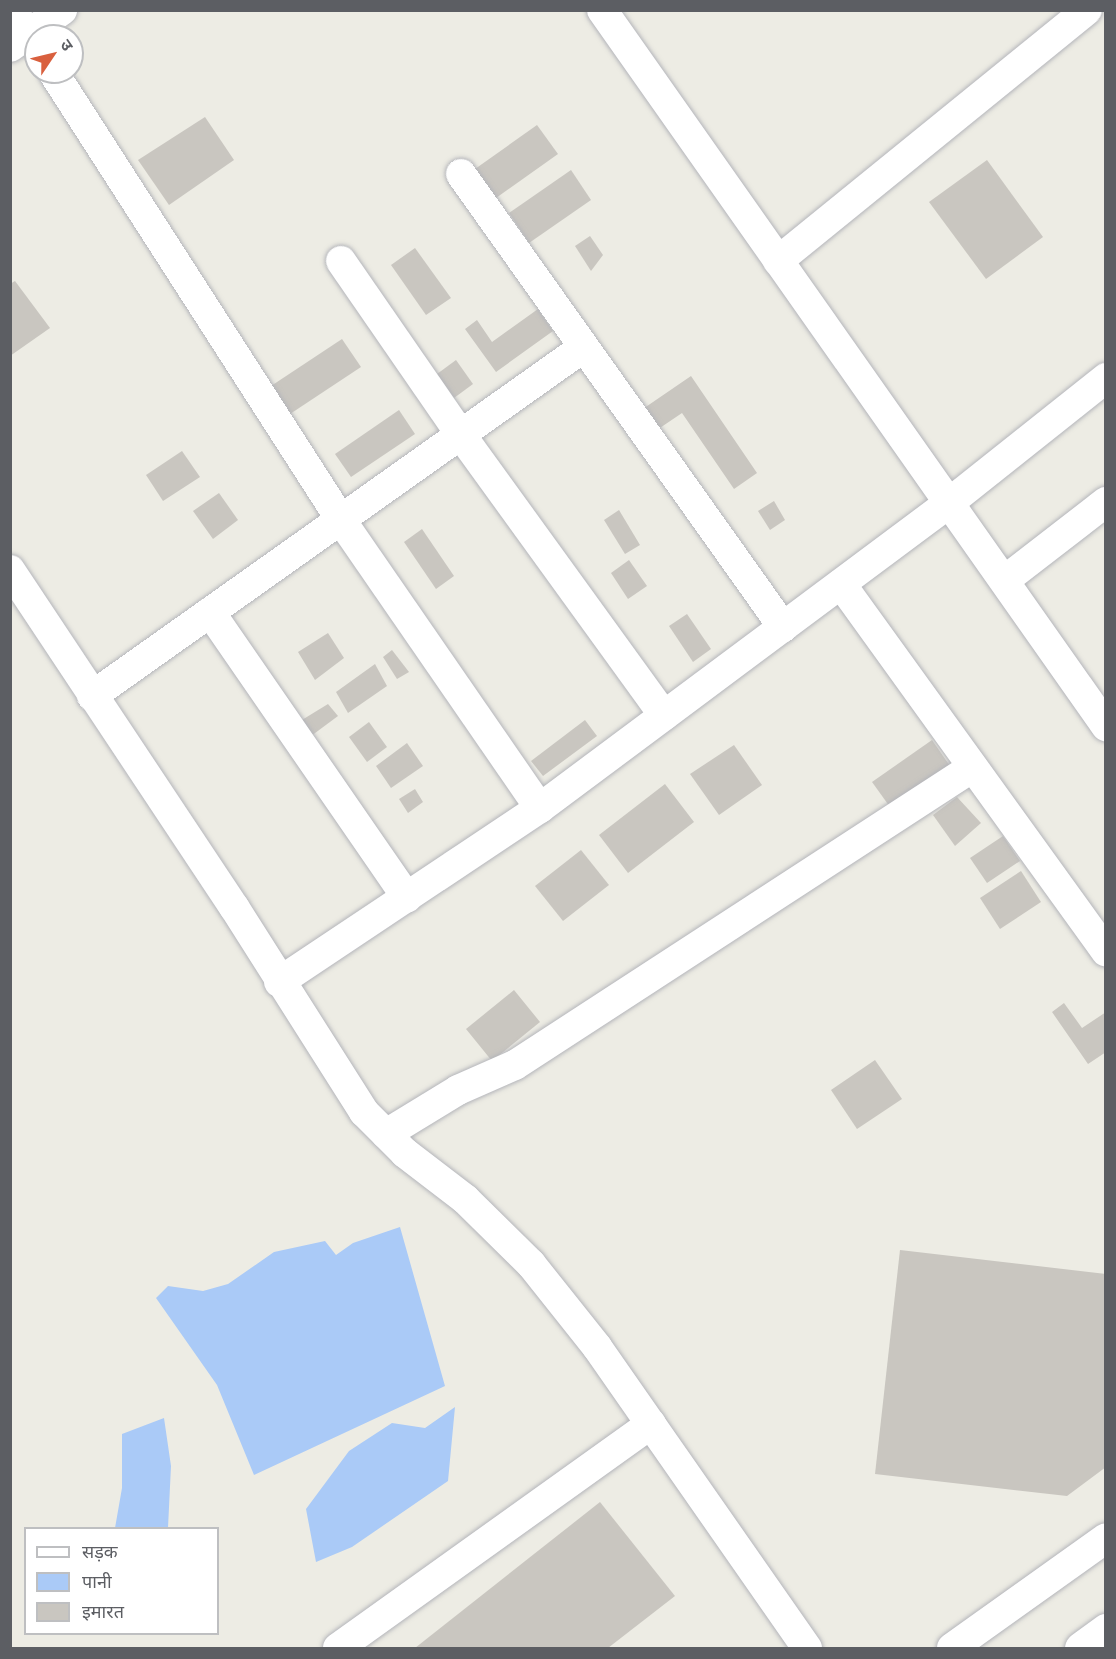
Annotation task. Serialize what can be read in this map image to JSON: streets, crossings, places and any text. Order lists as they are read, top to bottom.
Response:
{
  "legend": ["सड़क", "पानी", "इमारत"],
  "north": "top right"
}
